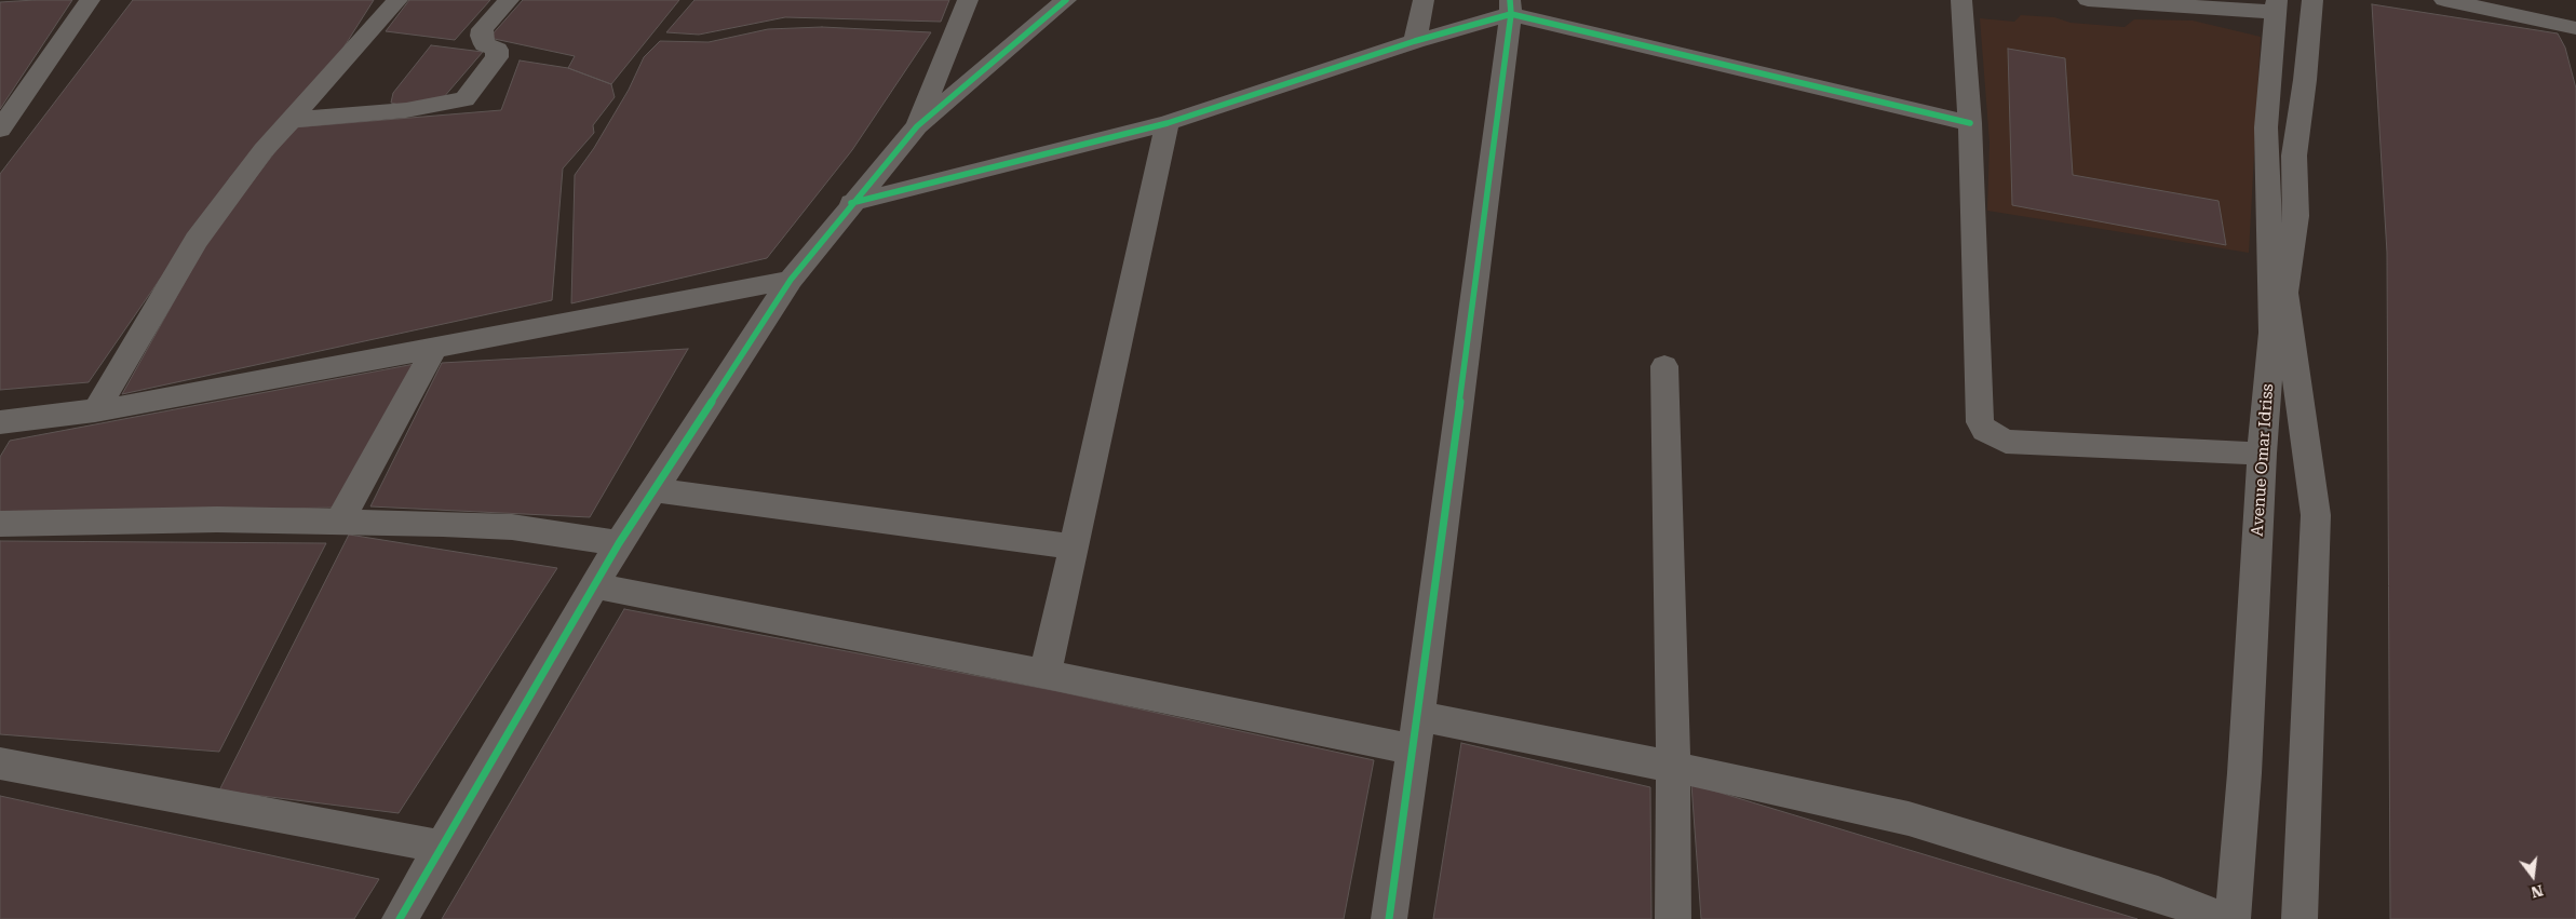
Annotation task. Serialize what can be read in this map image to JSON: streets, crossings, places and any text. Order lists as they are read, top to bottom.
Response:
{
  "streets": {
    "street": ["Avenue Omar Idriss"]
  },
  "north": "bottom"
}
